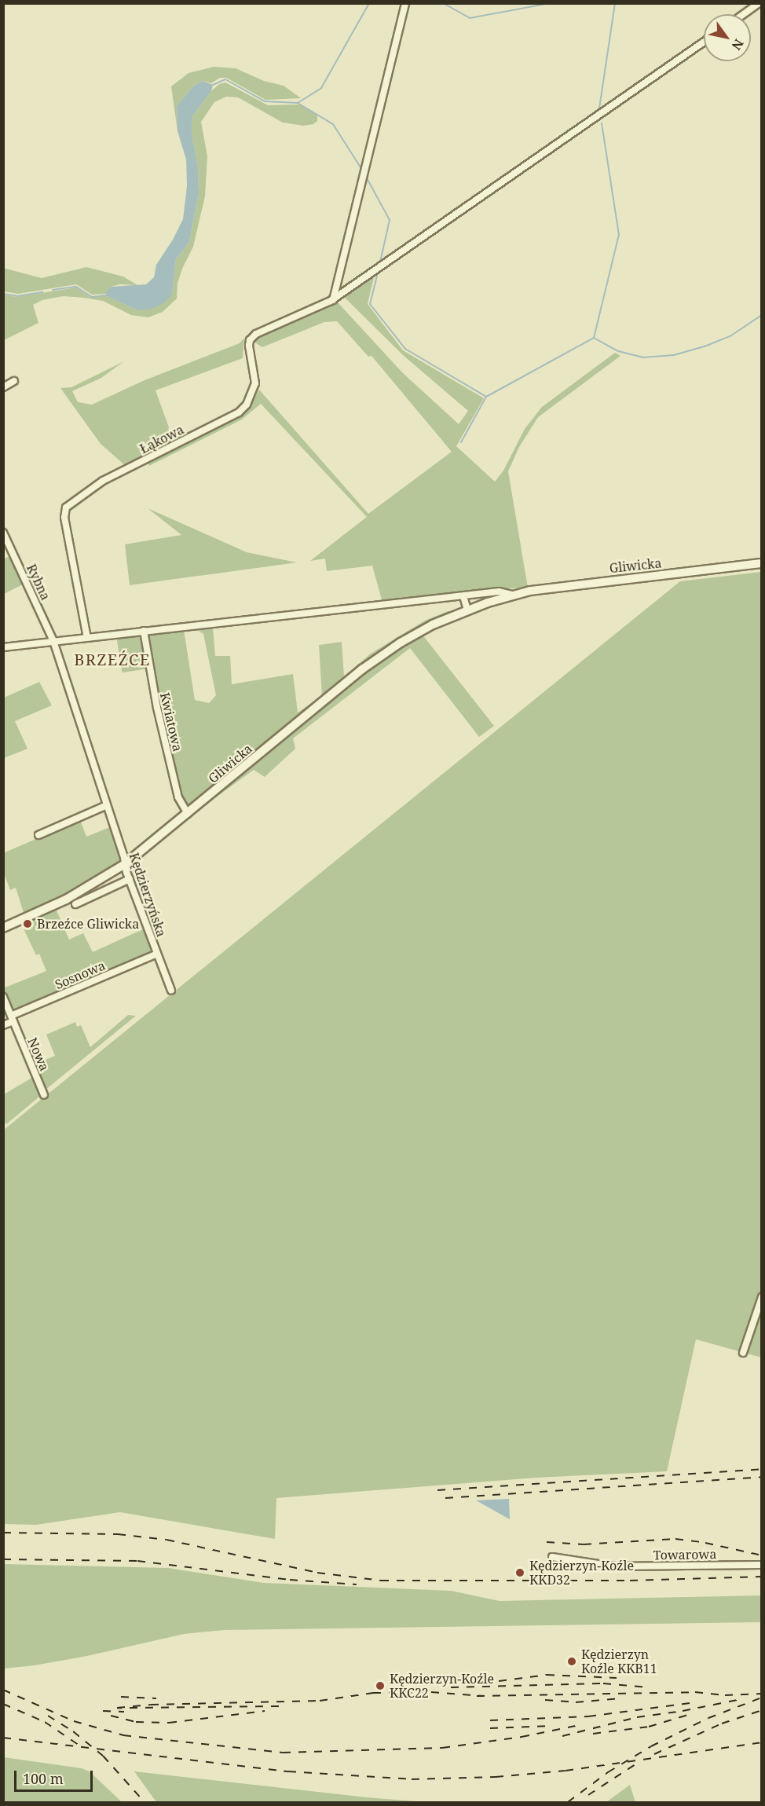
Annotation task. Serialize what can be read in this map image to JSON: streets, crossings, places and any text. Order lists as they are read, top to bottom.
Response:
{
  "streets": {
    "main road": ["Gliwicka"],
    "street": [
      "Łąkowa",
      "Rybna",
      "Kwiatowa",
      "Kędzierzyńska",
      "Sosnowa",
      "Nowa",
      "Towarowa"
    ]
  },
  "crossings": [
    ["Łąkowa", "Gliwicka"],
    ["Gliwicka", "Rybna"],
    ["Gliwicka", "Kwiatowa"],
    ["Gliwicka", "Kędzierzyńska"],
    ["Rybna", "Kędzierzyńska"],
    ["Kędzierzyńska", "Sosnowa"],
    ["Sosnowa", "Nowa"]
  ],
  "districts": ["BRZEŹCE"],
  "places": [
    "Brzeźce Gliwicka",
    "Kędzierzyn-Koźle KKD32",
    "Kędzierzyn Koźle KKB11",
    "Kędzierzyn-Koźle KKC22"
  ],
  "scale_bar": "100 m",
  "north": "bottom right"
}
